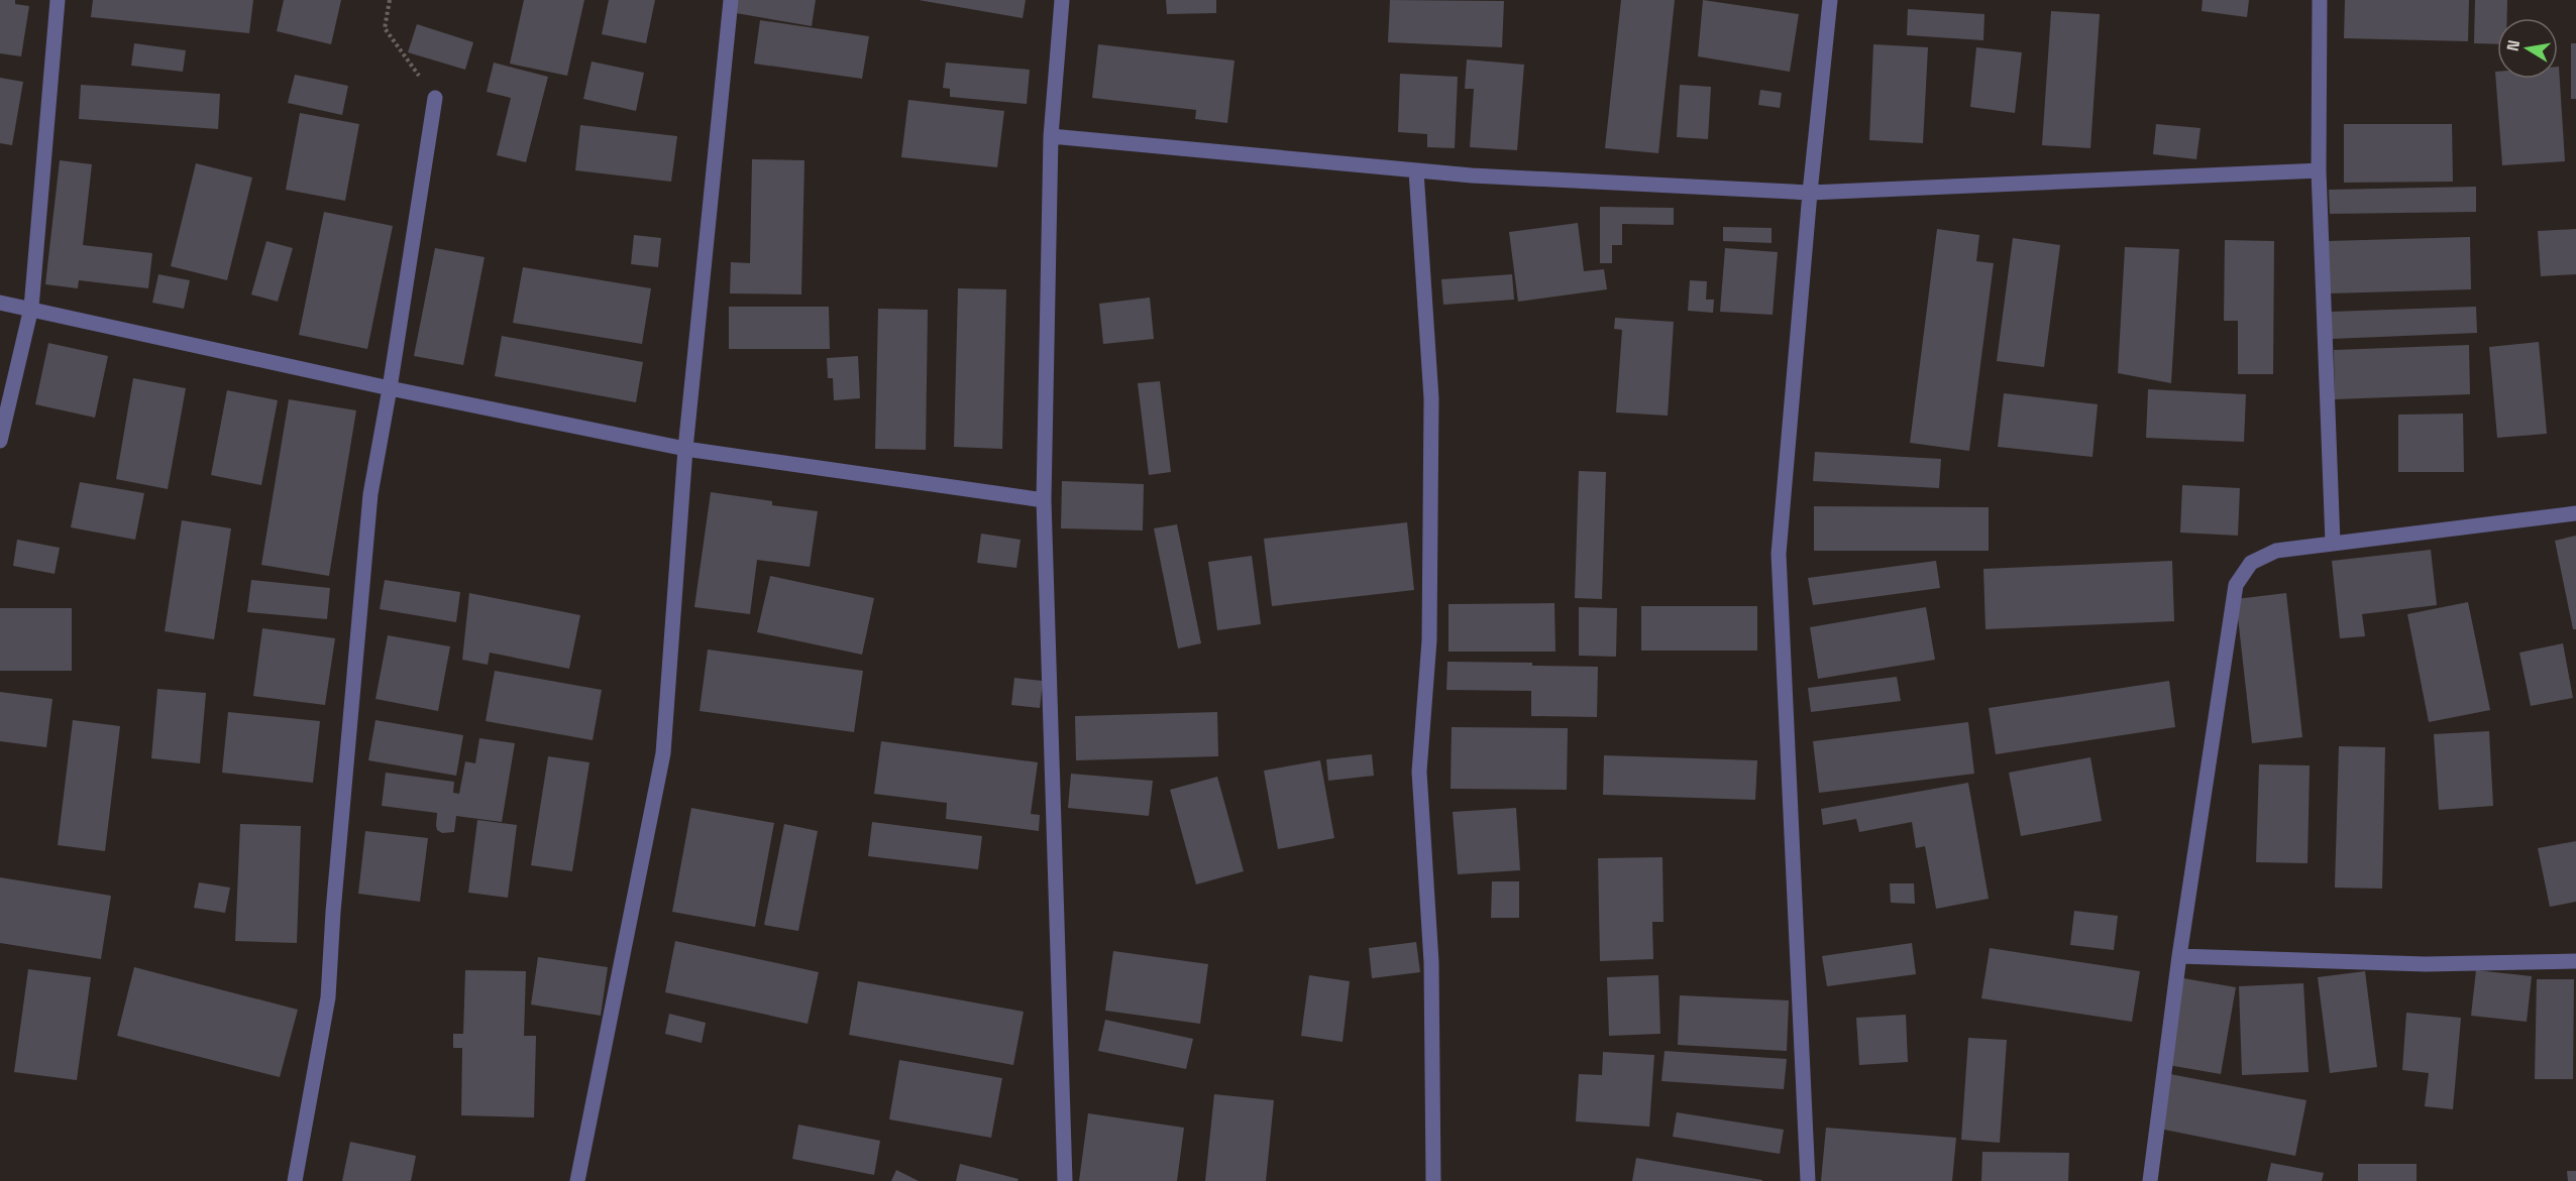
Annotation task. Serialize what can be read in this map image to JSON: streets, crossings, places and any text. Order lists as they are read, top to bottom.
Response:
{
  "north": "left"
}
